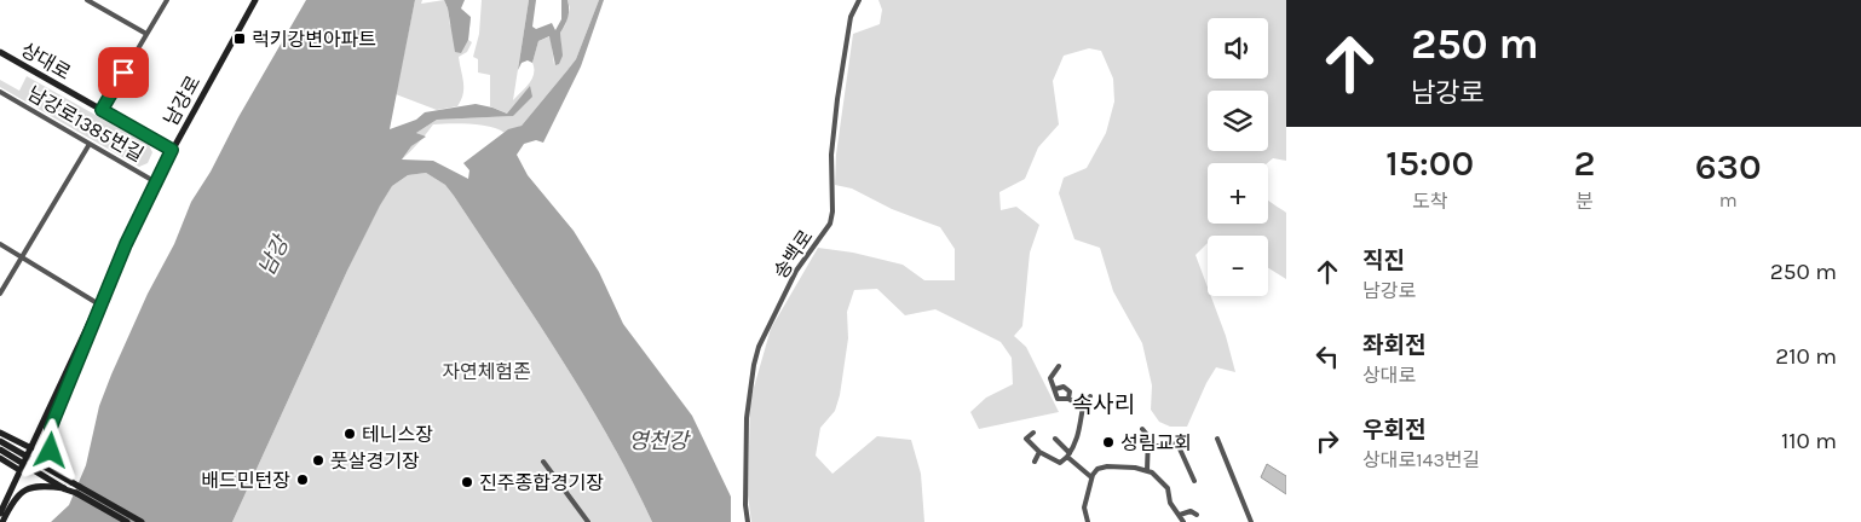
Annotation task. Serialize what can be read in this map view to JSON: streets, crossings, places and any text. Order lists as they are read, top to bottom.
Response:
{
  "streets": {
    "street": [
      "상대로",
      "남강로",
      "남강로1385번길",
      "송백로"
    ]
  },
  "crossings": [
    ["상대로", "남강로"],
    ["남강로", "남강로1385번길"]
  ],
  "districts": ["속사리"],
  "water": ["남강", "영천강"],
  "parks": ["자연체험존"],
  "places": {
    "transit": ["럭키강변아파트"],
    "other": [
      "테니스장",
      "성림교회",
      "풋살경기장",
      "배드민턴장",
      "진주종합경기장"
    ]
  },
  "page": {
    "turn": ["250 m", "남강로"],
    "map_buttons": ["+", "−"],
    "eta": [
      "15:00",
      "도착",
      "2",
      "분",
      "630",
      "m"
    ],
    "list": [
      {
        "name": "직진",
        "note": "남강로",
        "value": "250 m"
      },
      {
        "name": "좌회전",
        "note": "상대로",
        "value": "210 m"
      },
      {
        "name": "우회전",
        "note": "상대로143번길",
        "value": "110 m"
      }
    ]
  }
}
